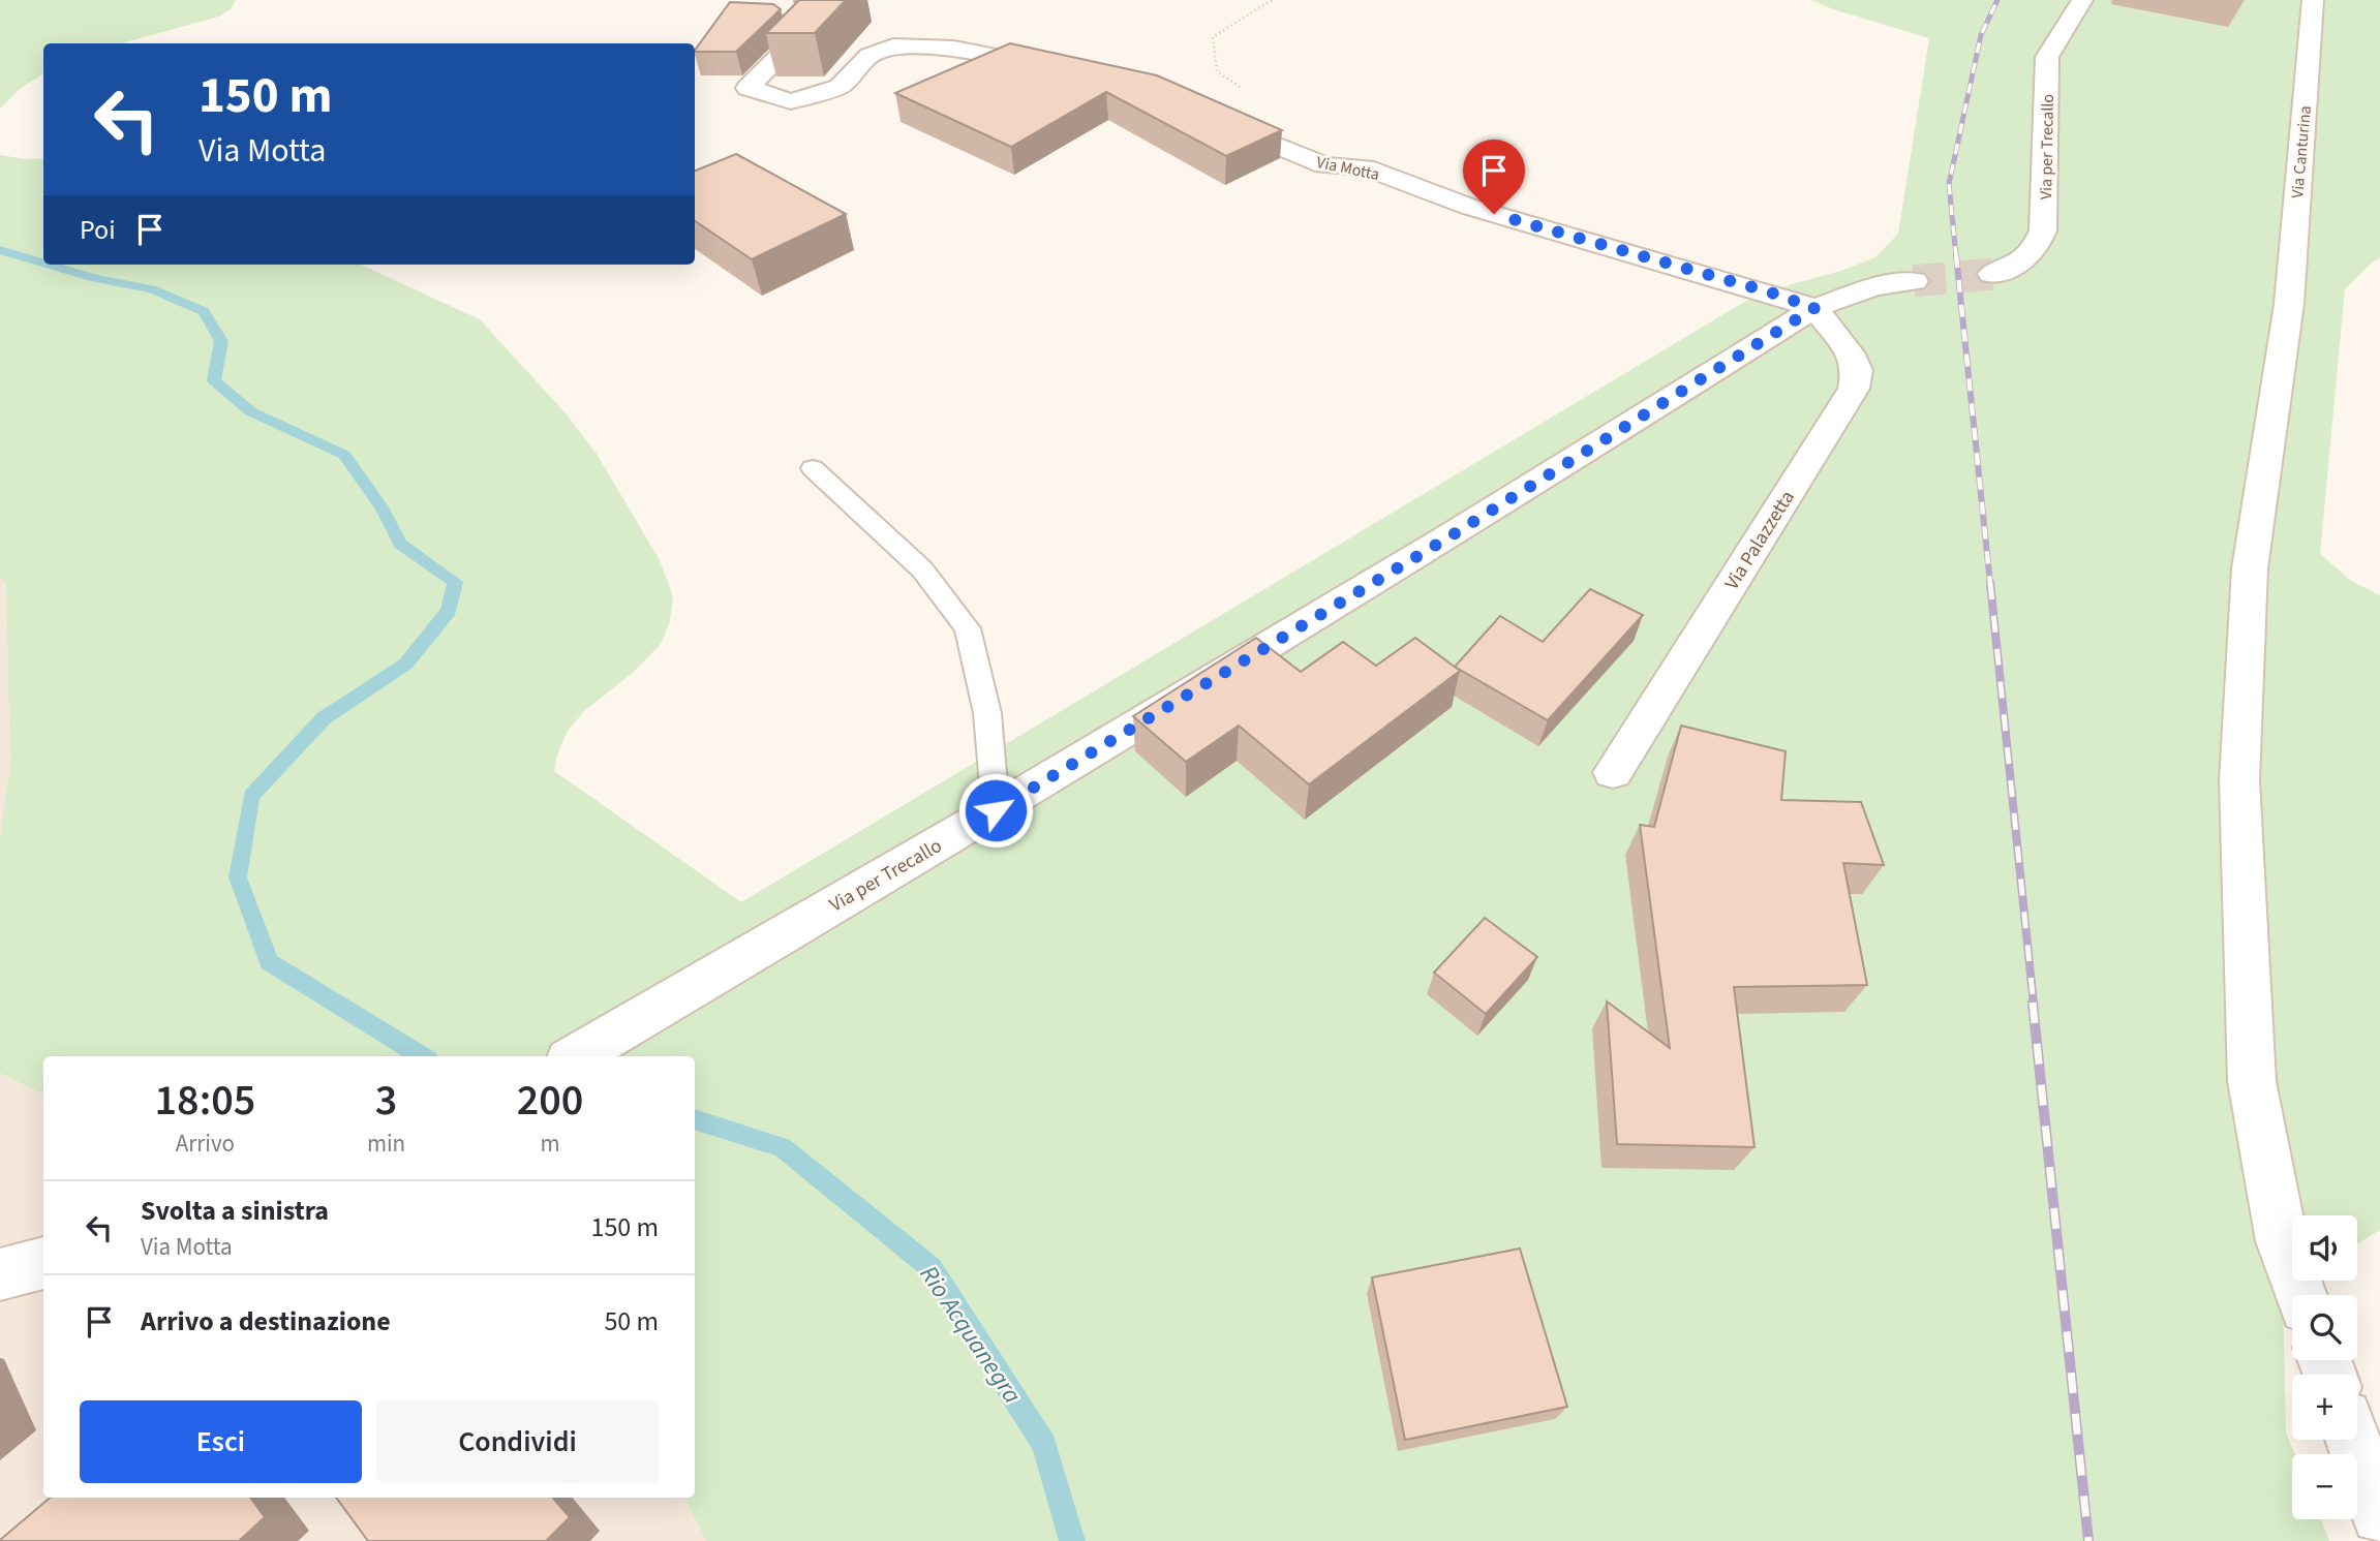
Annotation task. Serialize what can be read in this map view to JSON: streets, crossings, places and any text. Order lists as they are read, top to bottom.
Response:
{
  "streets": {
    "street": [
      "Via per Trecallo",
      "Via Canturina",
      "Via Motta",
      "Via Palazzetta"
    ]
  },
  "crossings": [
    ["Via per Trecallo", "Via Motta"],
    ["Via per Trecallo", "Via Palazzetta"],
    ["Via Motta", "Via Palazzetta"]
  ],
  "water": ["Rio Acquanegra"],
  "page": {
    "turn": ["150 m", "Via Motta"],
    "then": "Poi",
    "eta": [
      "18:05",
      "Arrivo",
      "3",
      "min",
      "200",
      "m"
    ],
    "list": [
      {
        "name": "Svolta a sinistra",
        "note": "Via Motta",
        "value": "150 m"
      },
      {
        "name": "Arrivo a destinazione",
        "value": "50 m"
      }
    ],
    "map_buttons": ["+", "−"],
    "buttons": ["Esci", "Condividi"]
  }
}
